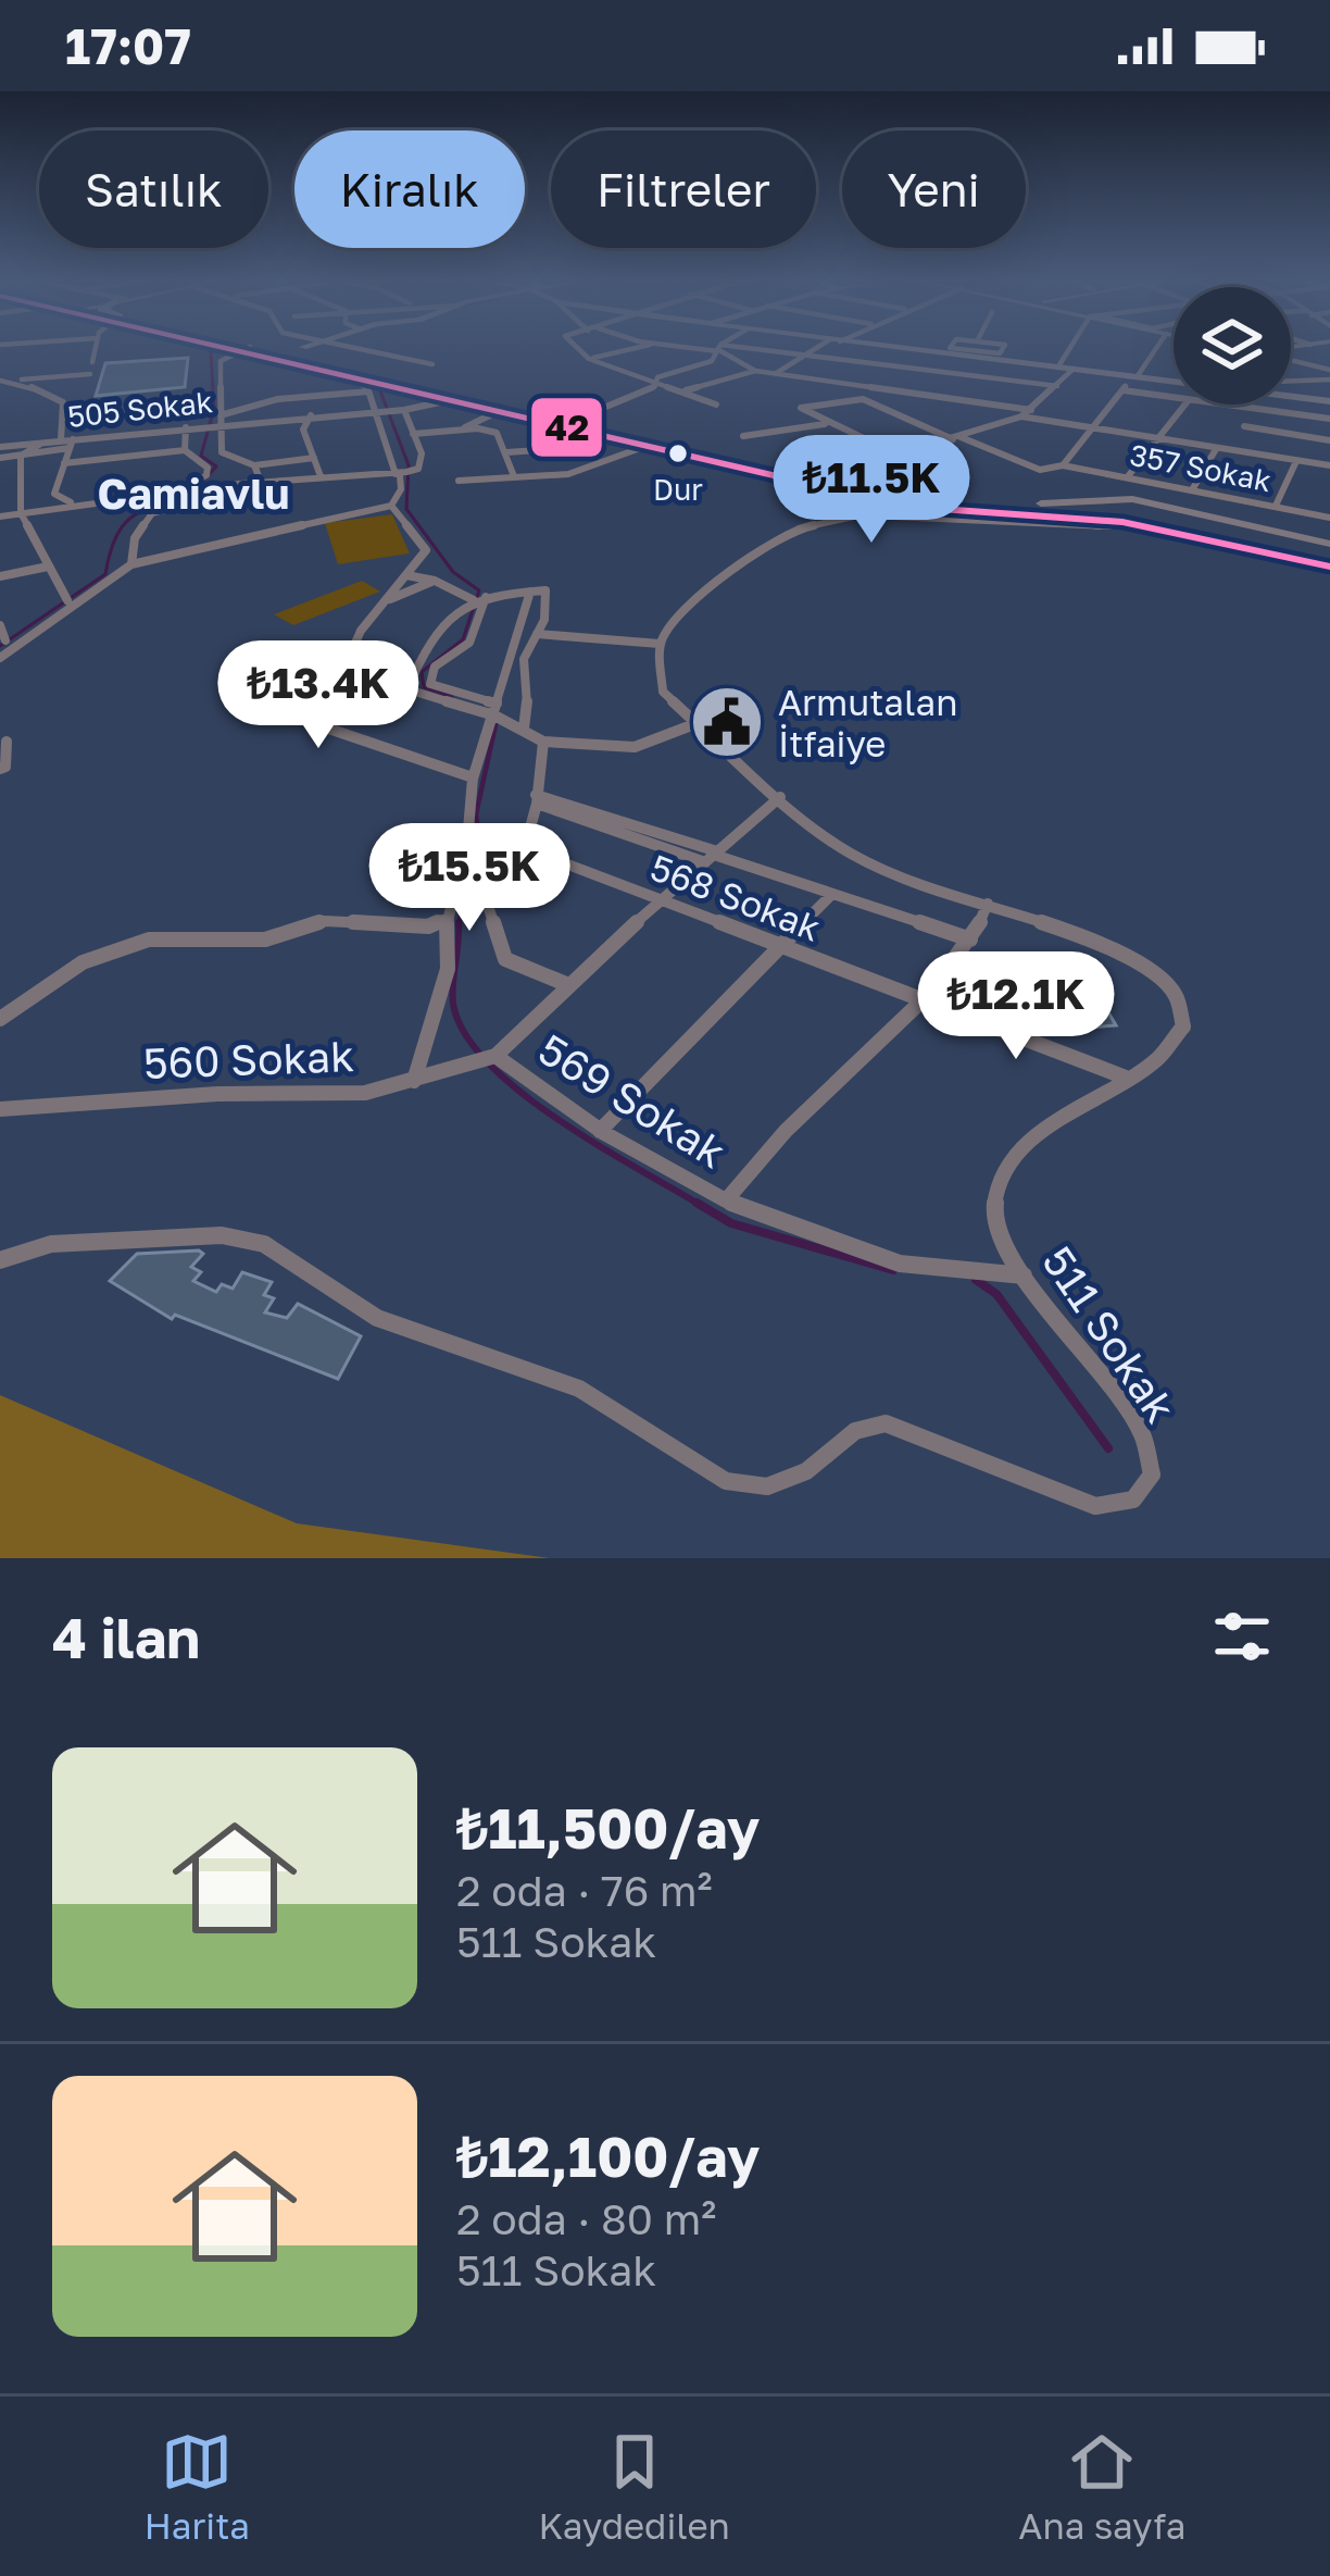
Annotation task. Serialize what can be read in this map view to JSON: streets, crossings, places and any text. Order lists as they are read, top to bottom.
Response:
{
  "streets": {
    "street": [
      "505 Sokak",
      "357 Sokak",
      "568 Sokak",
      "560 Sokak",
      "569 Sokak",
      "511 Sokak"
    ]
  },
  "crossings": [
    ["568 Sokak", "569 Sokak"],
    ["568 Sokak", "511 Sokak"],
    ["560 Sokak", "569 Sokak"],
    ["569 Sokak", "511 Sokak"]
  ],
  "districts": ["Camiavlu"],
  "places": {
    "other": ["Dur"],
    "public building": ["Armutalan İtfaiye"]
  },
  "lines": ["transit line 42"],
  "page": {
    "status": "17:07",
    "chip": [
      "Satılık",
      "Kiralık",
      "Filtreler",
      "Yeni"
    ],
    "price": [
      "₺11.5K",
      "₺13.4K",
      "₺15.5K",
      "₺12.1K"
    ],
    "heading": "4 ilan",
    "list": [
      {
        "name": "₺11,500/ay",
        "note": "2 oda · 76 m² · 511 Sokak"
      },
      {
        "name": "₺12,100/ay",
        "note": "2 oda · 80 m² · 511 Sokak"
      }
    ],
    "tabs": ["Harita", "Kaydedilen", "Ana sayfa"]
  }
}
